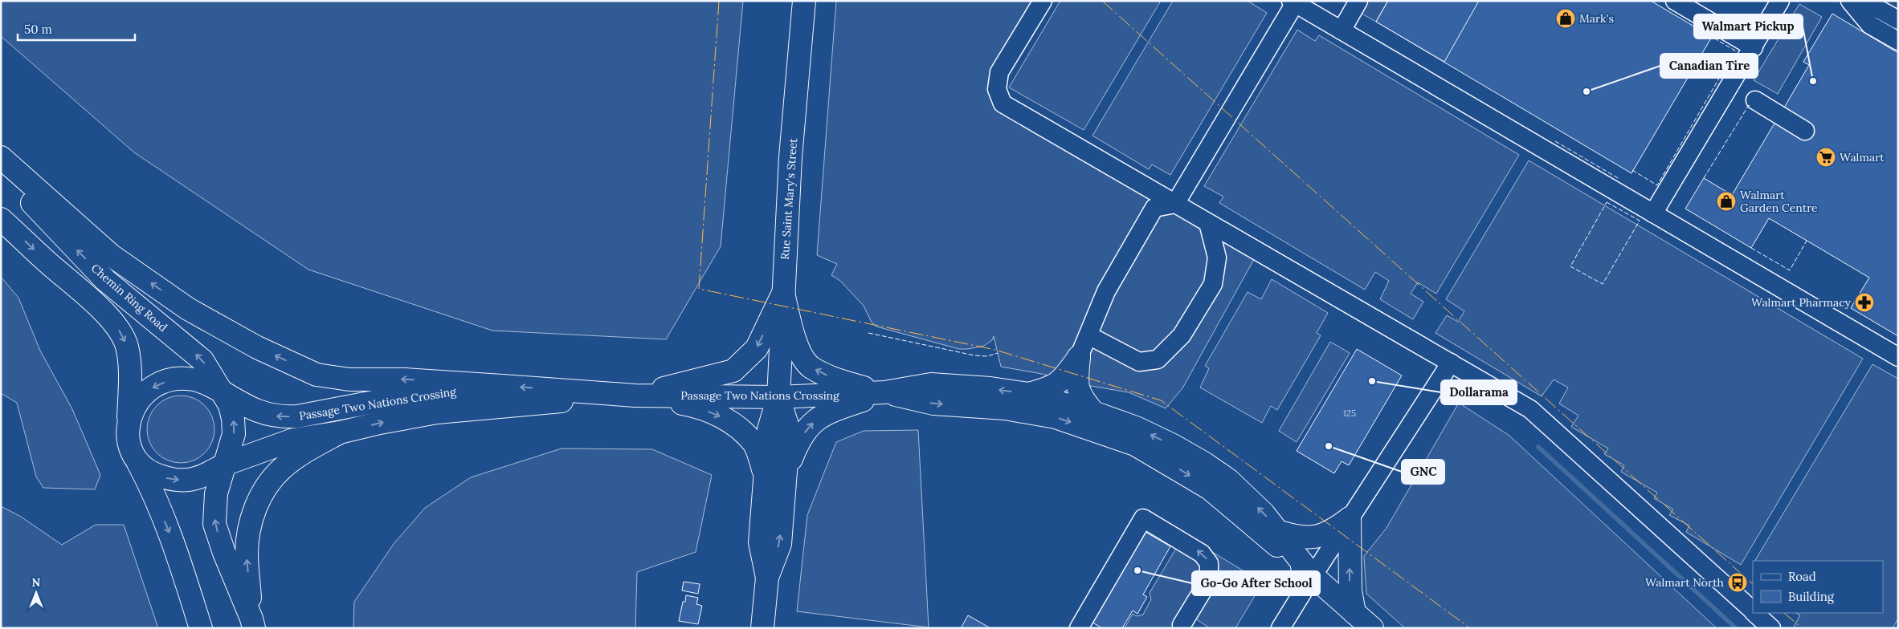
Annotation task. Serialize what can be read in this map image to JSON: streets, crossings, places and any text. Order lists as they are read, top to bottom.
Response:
{
  "streets": {
    "main road": ["Rue Saint Mary's Street", "Chemin Ring Road", "Passage Two Nations Crossing"]
  },
  "crossings": [
    ["Rue Saint Mary's Street", "Passage Two Nations Crossing"],
    ["Chemin Ring Road", "Passage Two Nations Crossing"]
  ],
  "places": {
    "shop": ["Mark's", "Walmart Garden Centre"],
    "other": [
      "Walmart Pickup",
      "Canadian Tire",
      "Dollarama",
      "GNC",
      "Go-Go After School"
    ],
    "supermarket": ["Walmart"],
    "pharmacy": ["Walmart Pharmacy"],
    "bus stop": ["Walmart North"]
  },
  "house_numbers": ["125"],
  "legend": ["Road", "Building"],
  "scale_bar": "50 m",
  "north": "top"
}
